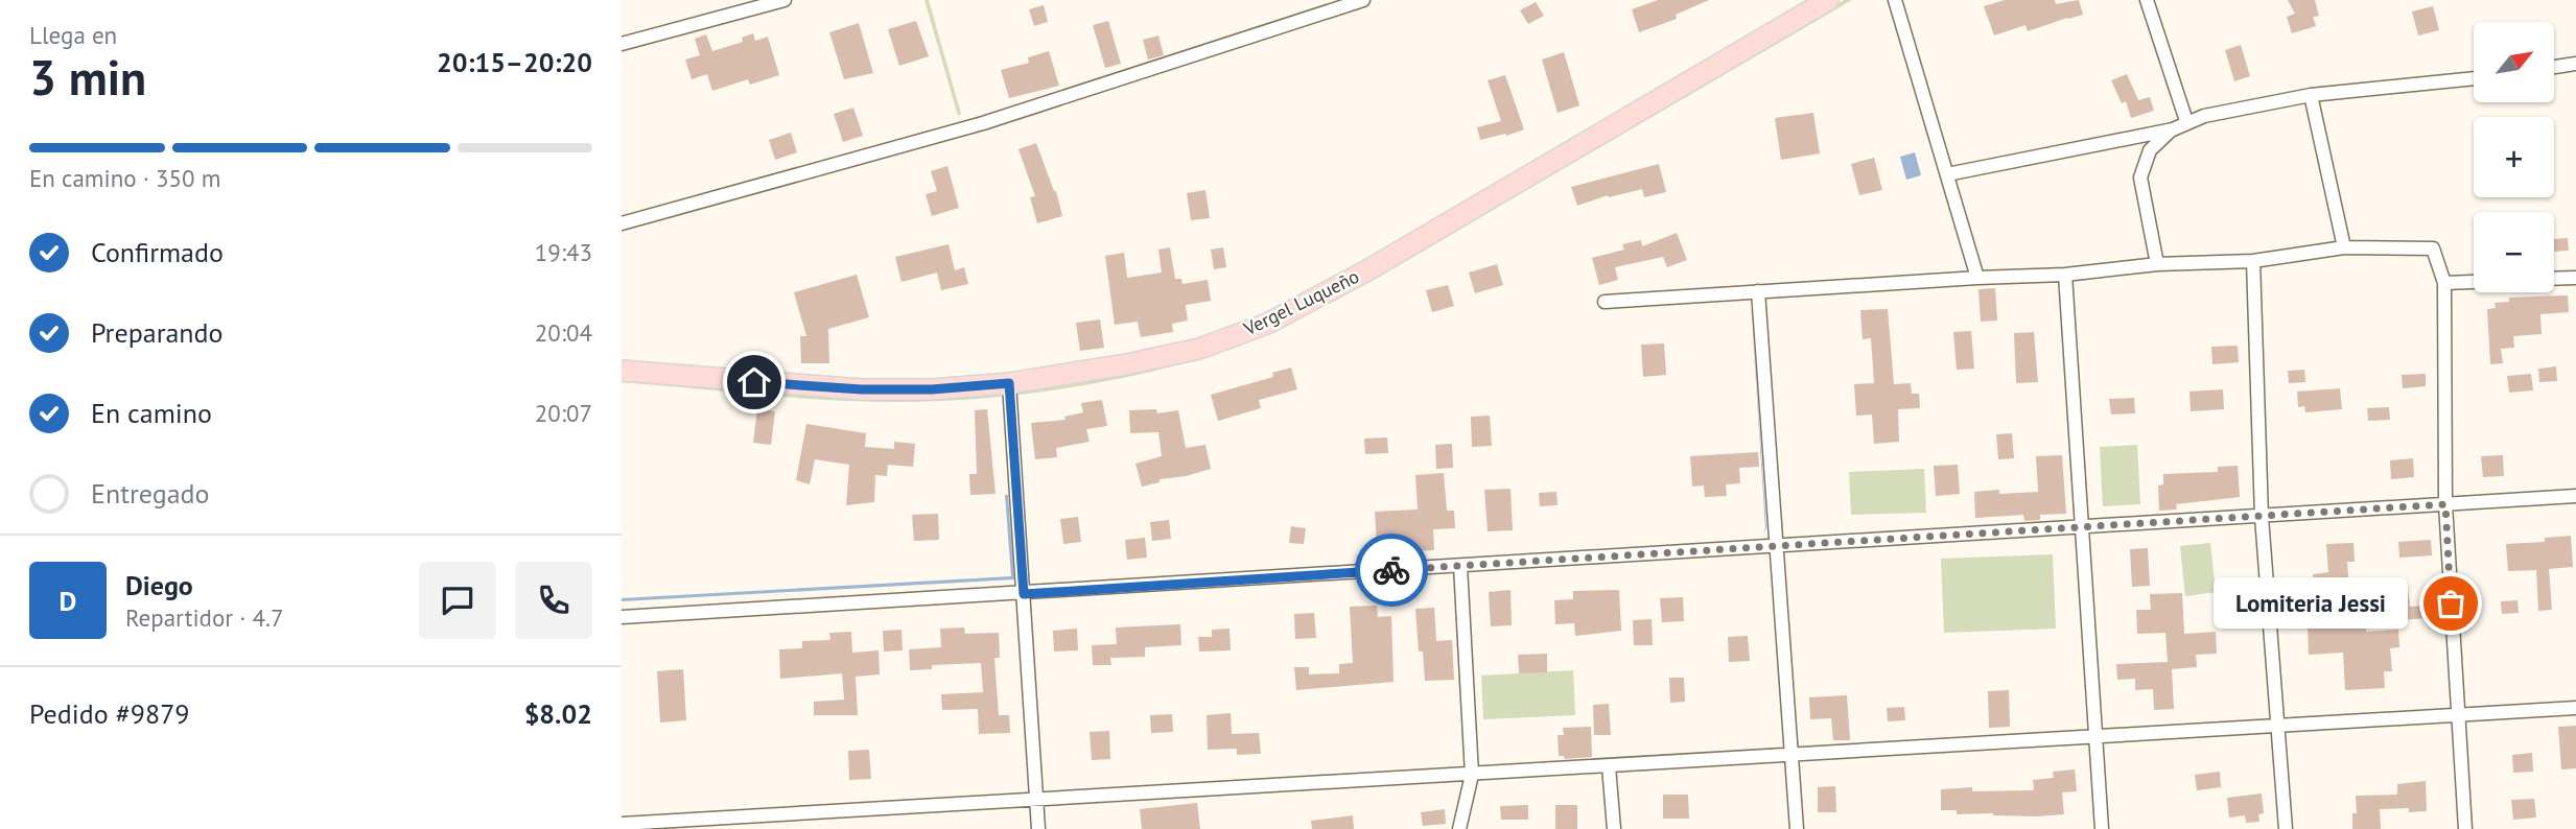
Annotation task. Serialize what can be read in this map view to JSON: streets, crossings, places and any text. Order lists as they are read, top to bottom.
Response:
{
  "streets": {
    "main road": ["Vergel Luqueño"]
  },
  "places": ["Lomiteria Jessi"],
  "north": "top right",
  "page": {
    "heading": ["3 min", "Llega en", "20:15–20:20"],
    "panel": [
      "Diego",
      "Repartidor · 4.7",
      "Pedido #9879",
      "$8.02"
    ],
    "map_buttons": ["+", "−"],
    "bar": "En camino · 350 m",
    "list": [
      ["Confirmado", "19:43"],
      ["Preparando", "20:04"],
      ["En camino", "20:07"],
      "Entregado"
    ],
    "round": "D",
    "bubble": "Lomiteria Jessi"
  }
}
